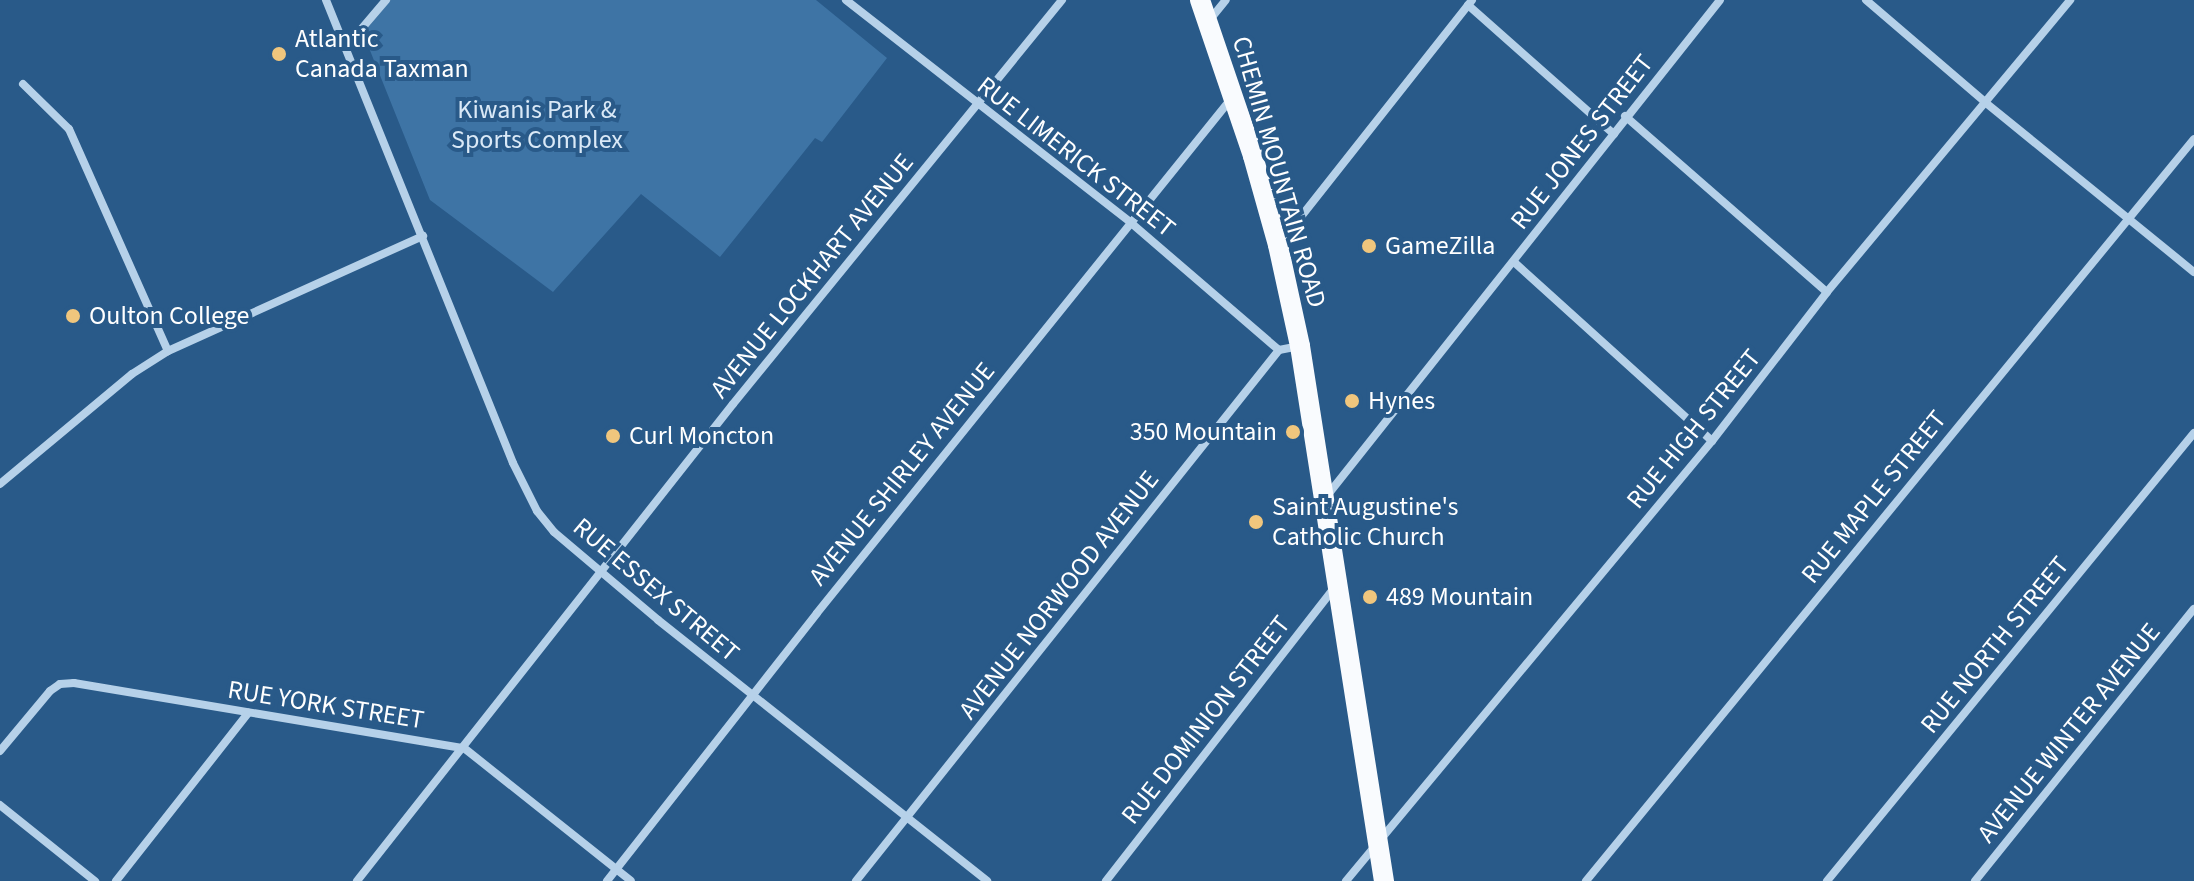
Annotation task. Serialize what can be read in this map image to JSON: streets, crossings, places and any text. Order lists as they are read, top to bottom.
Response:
{
  "streets": {
    "main road": ["CHEMIN MOUNTAIN ROAD"],
    "street": [
      "RUE JONES STREET",
      "RUE LIMERICK STREET",
      "AVENUE LOCKHART AVENUE",
      "RUE HIGH STREET",
      "AVENUE SHIRLEY AVENUE",
      "RUE MAPLE STREET",
      "RUE ESSEX STREET",
      "AVENUE NORWOOD AVENUE",
      "RUE NORTH STREET",
      "RUE YORK STREET",
      "RUE DOMINION STREET",
      "AVENUE WINTER AVENUE"
    ]
  },
  "crossings": [
    ["RUE JONES STREET", "CHEMIN MOUNTAIN ROAD"],
    ["RUE LIMERICK STREET", "AVENUE LOCKHART AVENUE"],
    ["RUE LIMERICK STREET", "AVENUE SHIRLEY AVENUE"],
    ["RUE LIMERICK STREET", "AVENUE NORWOOD AVENUE"],
    ["CHEMIN MOUNTAIN ROAD", "RUE HIGH STREET"],
    ["CHEMIN MOUNTAIN ROAD", "AVENUE SHIRLEY AVENUE"],
    ["CHEMIN MOUNTAIN ROAD", "RUE DOMINION STREET"],
    ["AVENUE LOCKHART AVENUE", "RUE ESSEX STREET"],
    ["AVENUE LOCKHART AVENUE", "RUE YORK STREET"],
    ["AVENUE SHIRLEY AVENUE", "RUE ESSEX STREET"],
    ["AVENUE SHIRLEY AVENUE", "RUE YORK STREET"],
    ["RUE ESSEX STREET", "AVENUE NORWOOD AVENUE"]
  ],
  "parks": ["Kiwanis Park & Sports Complex"],
  "places": [
    "Atlantic Canada Taxman",
    "GameZilla",
    "Oulton College",
    "Hynes",
    "350 Mountain",
    "Curl Moncton",
    "Saint Augustine's Catholic Church",
    "489 Mountain"
  ]
}
